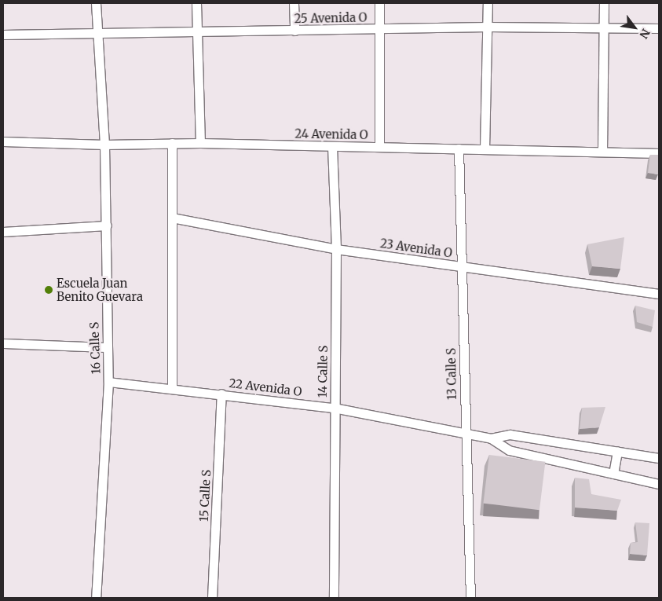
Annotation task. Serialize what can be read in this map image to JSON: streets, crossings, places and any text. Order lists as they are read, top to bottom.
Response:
{
  "streets": {
    "street": [
      "25 Avenida O",
      "24 Avenida O",
      "23 Avenida O",
      "16 Calle S",
      "14 Calle S",
      "13 Calle S",
      "22 Avenida O",
      "15 Calle S"
    ]
  },
  "crossings": [
    ["25 Avenida O", "16 Calle S"],
    ["24 Avenida O", "16 Calle S"],
    ["24 Avenida O", "14 Calle S"],
    ["24 Avenida O", "13 Calle S"],
    ["23 Avenida O", "14 Calle S"],
    ["23 Avenida O", "13 Calle S"],
    ["16 Calle S", "22 Avenida O"],
    ["14 Calle S", "22 Avenida O"],
    ["13 Calle S", "22 Avenida O"],
    ["22 Avenida O", "15 Calle S"]
  ],
  "places": ["Escuela Juan Benito Guevara"],
  "north": "bottom right"
}
